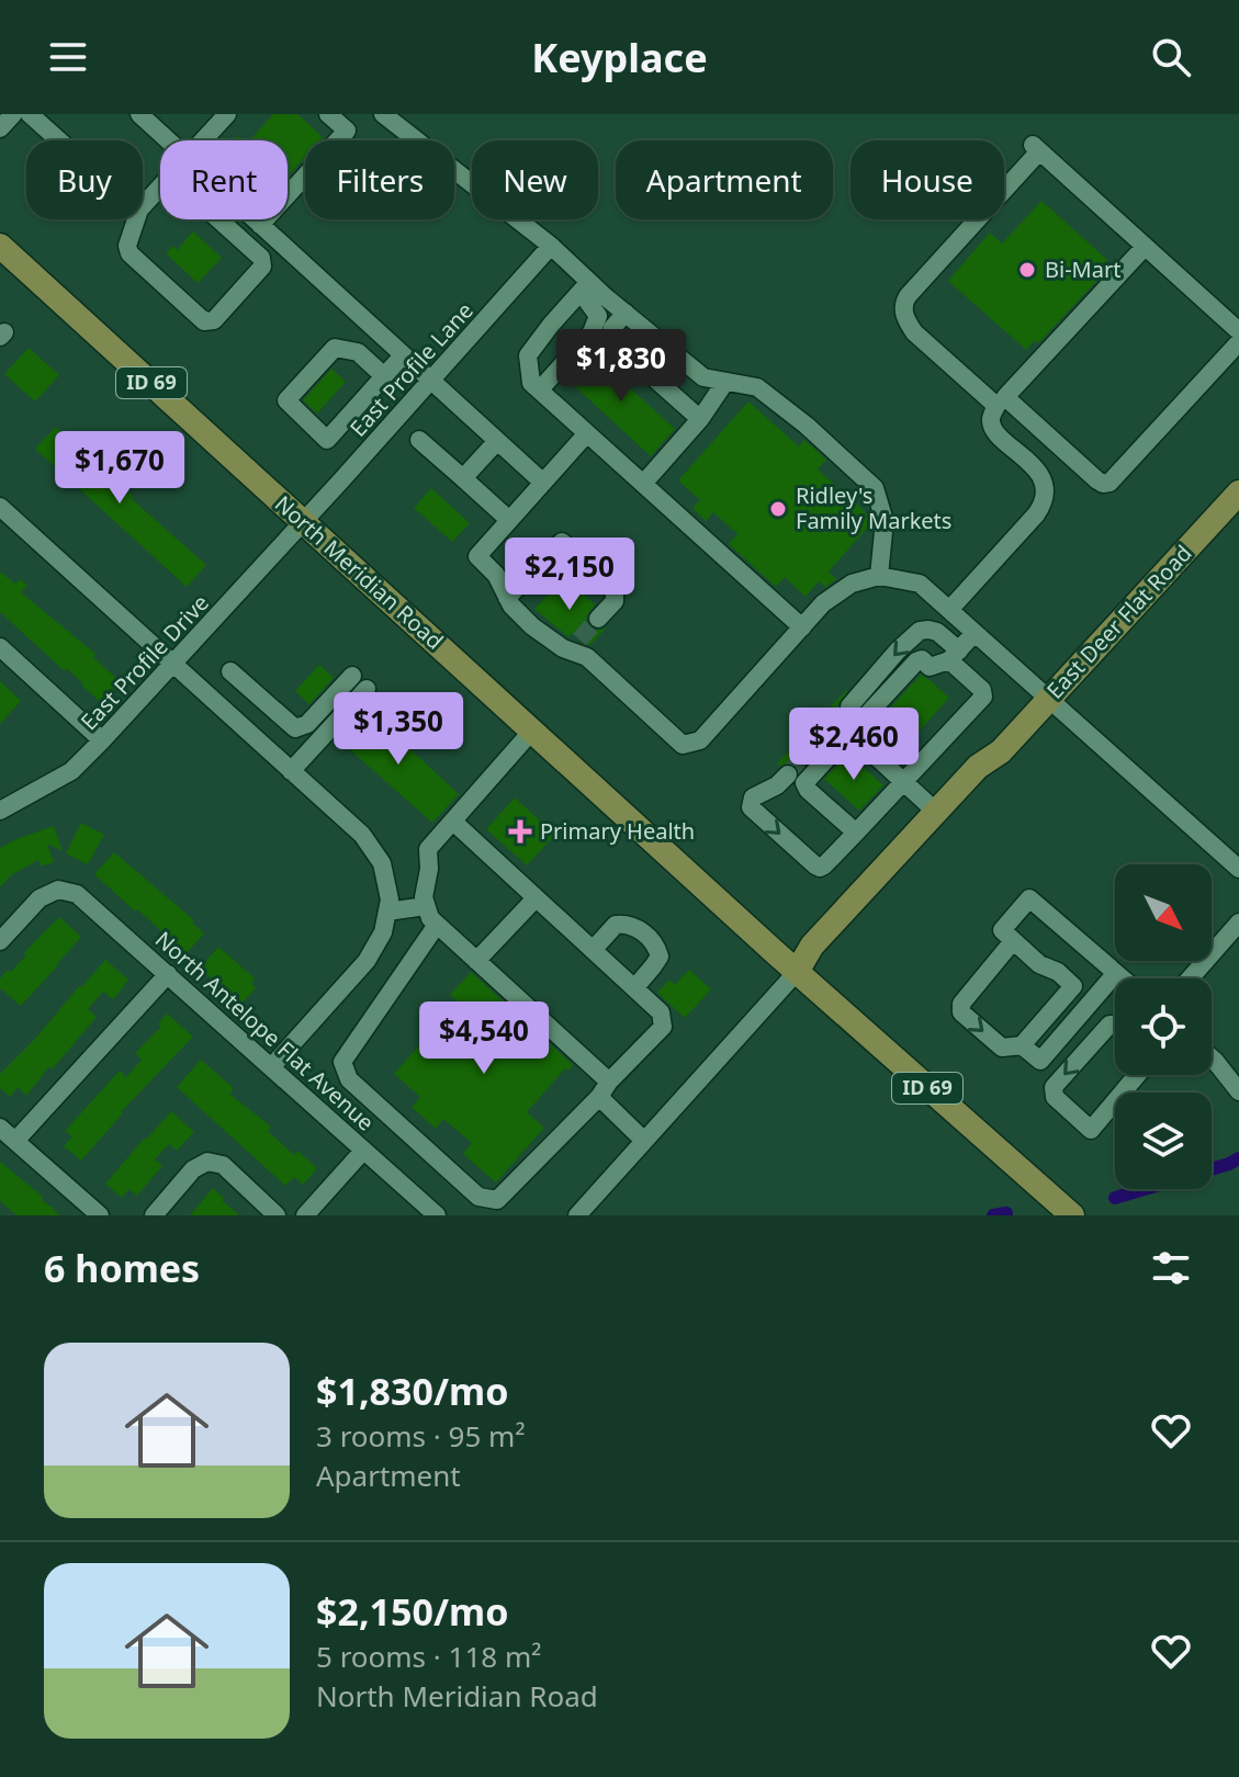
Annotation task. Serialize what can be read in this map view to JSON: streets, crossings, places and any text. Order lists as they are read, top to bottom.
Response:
{
  "streets": {
    "main road": ["ID 69", "North Meridian Road", "East Deer Flat Road"],
    "street": ["East Profile Lane", "East Profile Drive", "North Antelope Flat Avenue"]
  },
  "crossings": [
    ["East Profile Lane", "North Meridian Road"],
    ["East Profile Lane", "East Profile Drive"],
    ["North Meridian Road", "East Deer Flat Road"],
    ["North Meridian Road", "East Profile Drive"]
  ],
  "places": {
    "other": ["Bi-Mart", "Ridley's Family Markets"],
    "health": ["Primary Health"]
  },
  "north": "bottom right",
  "page": {
    "header": "Keyplace",
    "chip": [
      "Buy",
      "Rent",
      "Filters",
      "New",
      "Apartment",
      "House"
    ],
    "price": [
      "$1,830",
      "$1,670",
      "$2,150",
      "$1,350",
      "$2,460",
      "$4,540"
    ],
    "heading": "6 homes",
    "list": [
      {
        "name": "$1,830/mo",
        "note": "3 rooms · 95 m² · Apartment"
      },
      {
        "name": "$2,150/mo",
        "note": "5 rooms · 118 m² · North Meridian Road"
      }
    ]
  }
}
